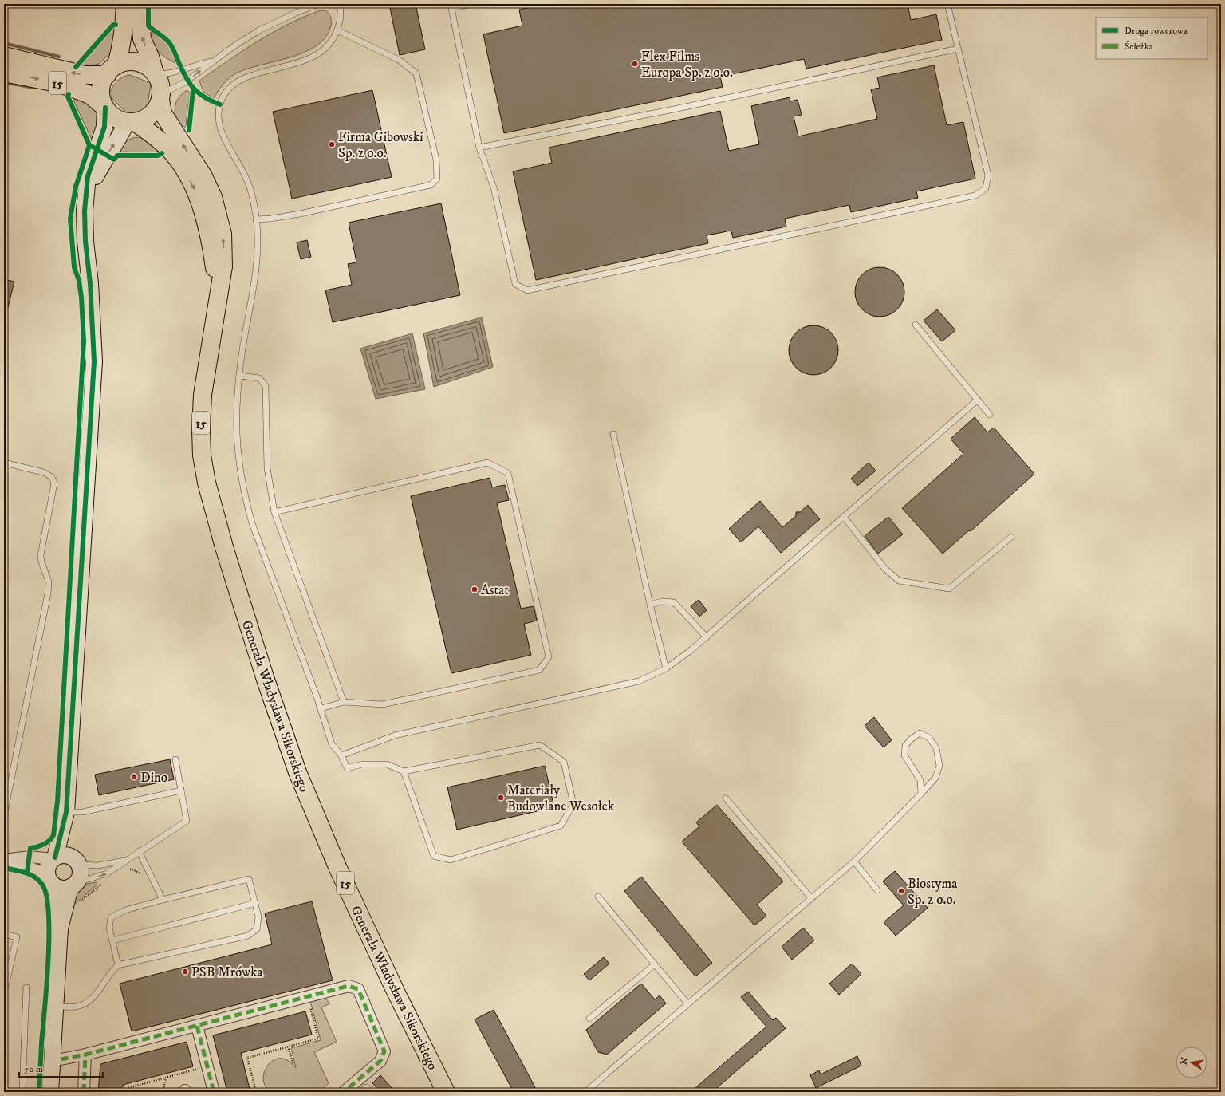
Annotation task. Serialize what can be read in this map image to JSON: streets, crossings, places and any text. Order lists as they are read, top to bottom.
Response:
{
  "streets": {
    "main road": ["15", "Generała Władysława Sikorskiego"]
  },
  "crossings": [
    ["15", "Generała Władysława Sikorskiego"]
  ],
  "places": [
    "Flex Films Europa Sp. z o.o.",
    "Firma Gibowski Sp. z o.o.",
    "Astat",
    "Dino",
    "Materiały Budowlane Wesołek",
    "Biostyma Sp. z o.o.",
    "PSB Mrówka"
  ],
  "legend": ["Droga rowerowa", "Ścieżka"],
  "scale_bar": "50 m",
  "north": "left"
}
